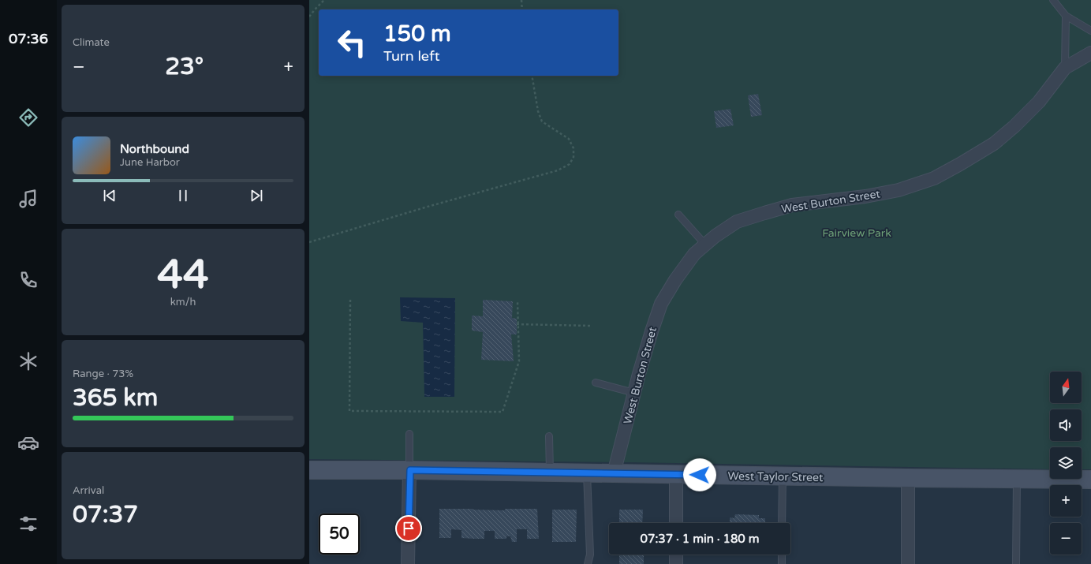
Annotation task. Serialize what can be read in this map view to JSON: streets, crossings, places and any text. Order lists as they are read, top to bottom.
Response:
{
  "streets": {
    "main road": ["West Taylor Street"],
    "street": ["West Burton Street"]
  },
  "crossings": [
    ["West Burton Street", "West Taylor Street"]
  ],
  "parks": ["Fairview Park"],
  "north": "top",
  "page": {
    "tabs": "07:36",
    "tile": [
      "Climate",
      ["44", "km/h"],
      ["Range · 73%", "365 km"],
      ["Arrival", "07:37"]
    ],
    "turn": ["150 m", "Turn left"],
    "heat": ["−", "23°", "+"],
    "song": ["Northbound", "June Harbor"],
    "map_buttons": ["+", "−"],
    "limit": "50",
    "trip": "07:37 · 1 min · 180 m"
  }
}
